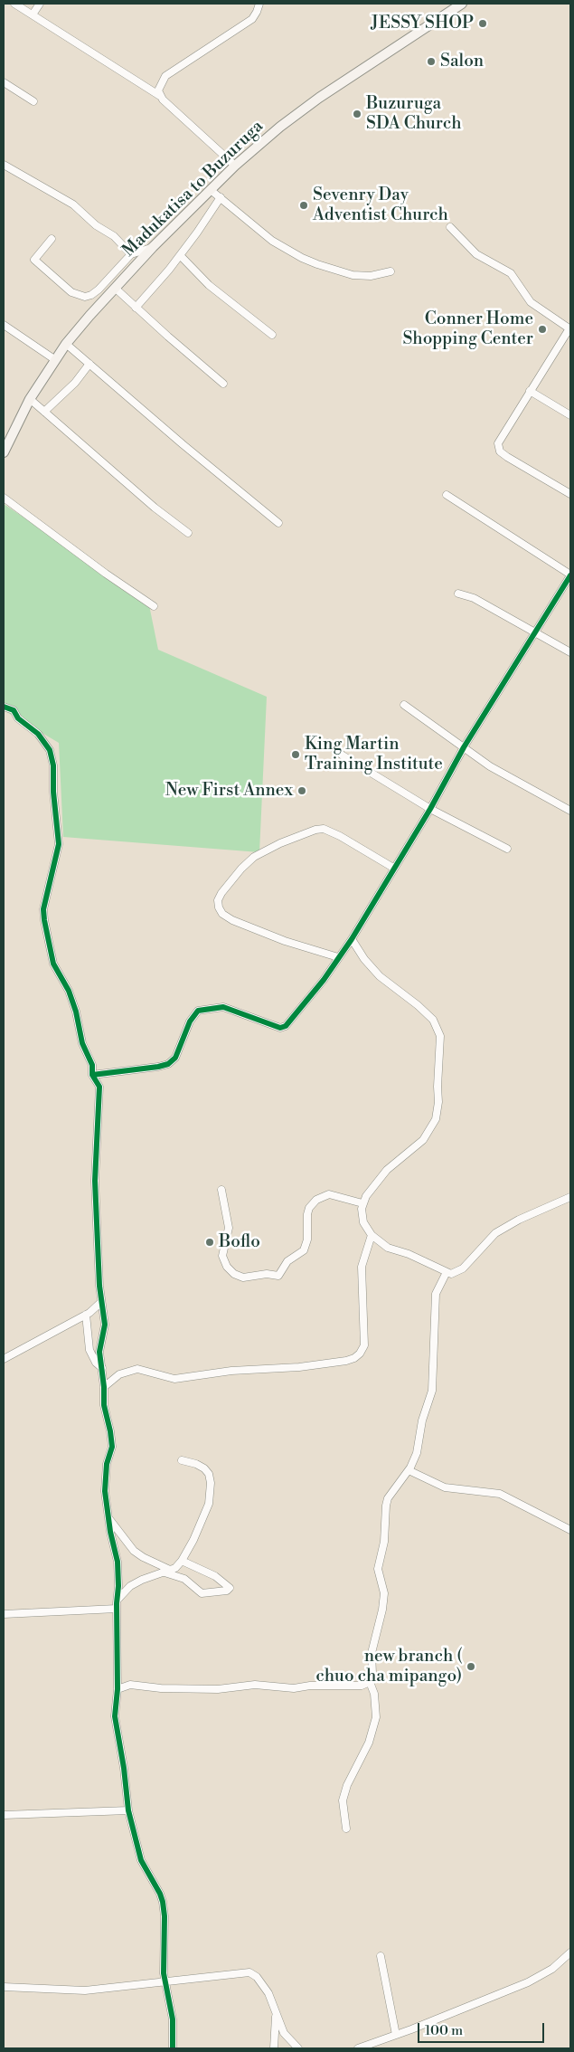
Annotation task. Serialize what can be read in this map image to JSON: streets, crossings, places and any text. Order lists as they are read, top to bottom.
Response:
{
  "streets": {
    "main road": ["Madukatisa to Buzuruga"]
  },
  "places": [
    "JESSY SHOP",
    "Salon",
    "Buzuruga SDA Church",
    "Sevenry Day Adventist Church",
    "Conner Home Shopping Center",
    "King Martin Training Institute",
    "New First Annex",
    "Boflo",
    "new branch ( chuo cha mipango)"
  ],
  "scale_bar": "100 m"
}
